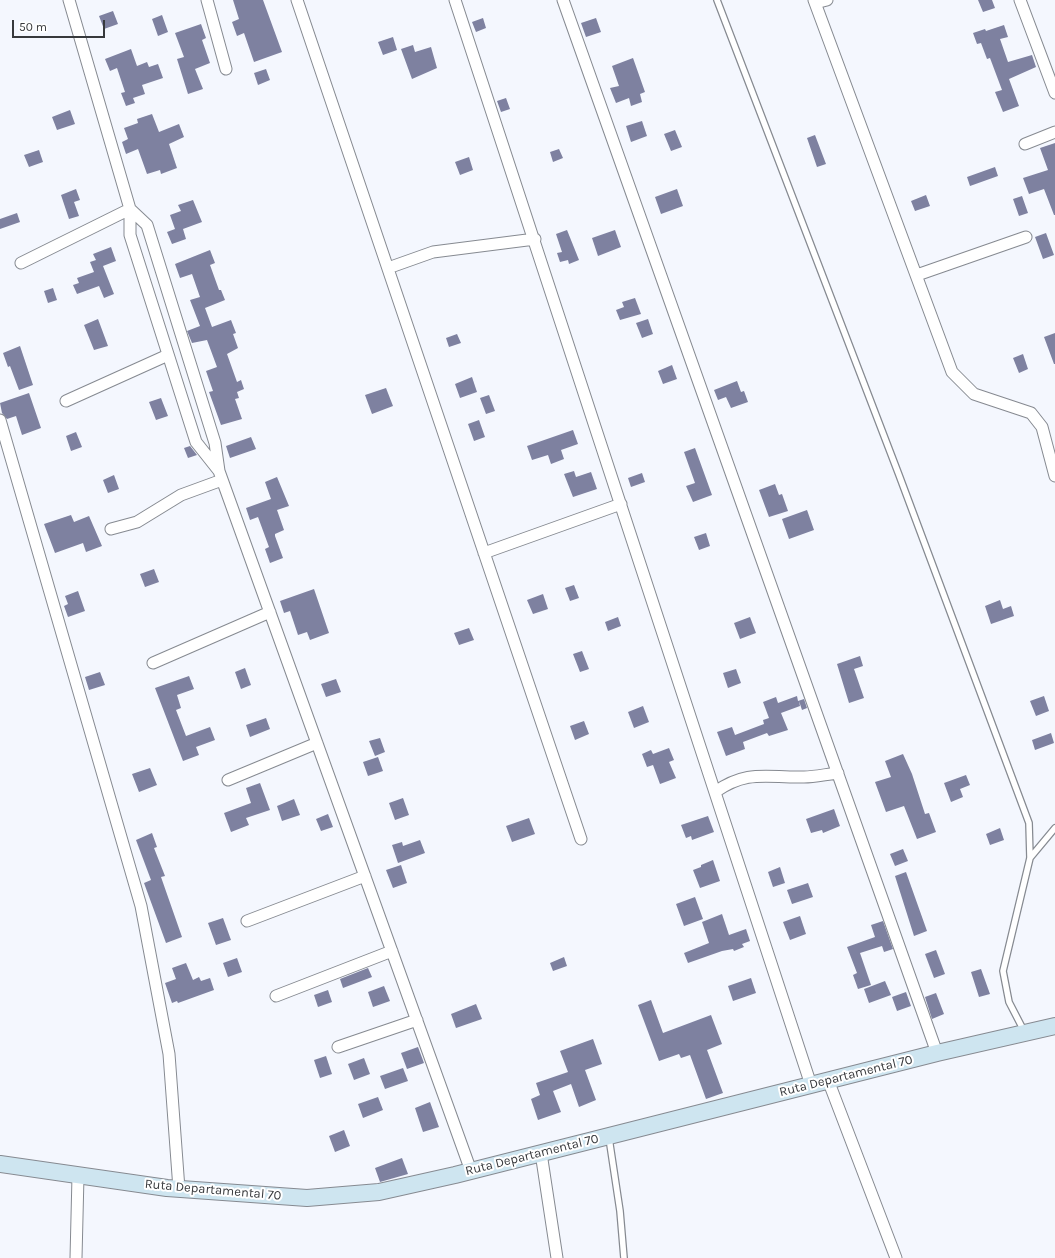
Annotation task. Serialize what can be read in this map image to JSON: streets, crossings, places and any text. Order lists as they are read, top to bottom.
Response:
{
  "streets": {
    "main road": ["Ruta Departamental 70"]
  },
  "scale_bar": "50 m"
}
